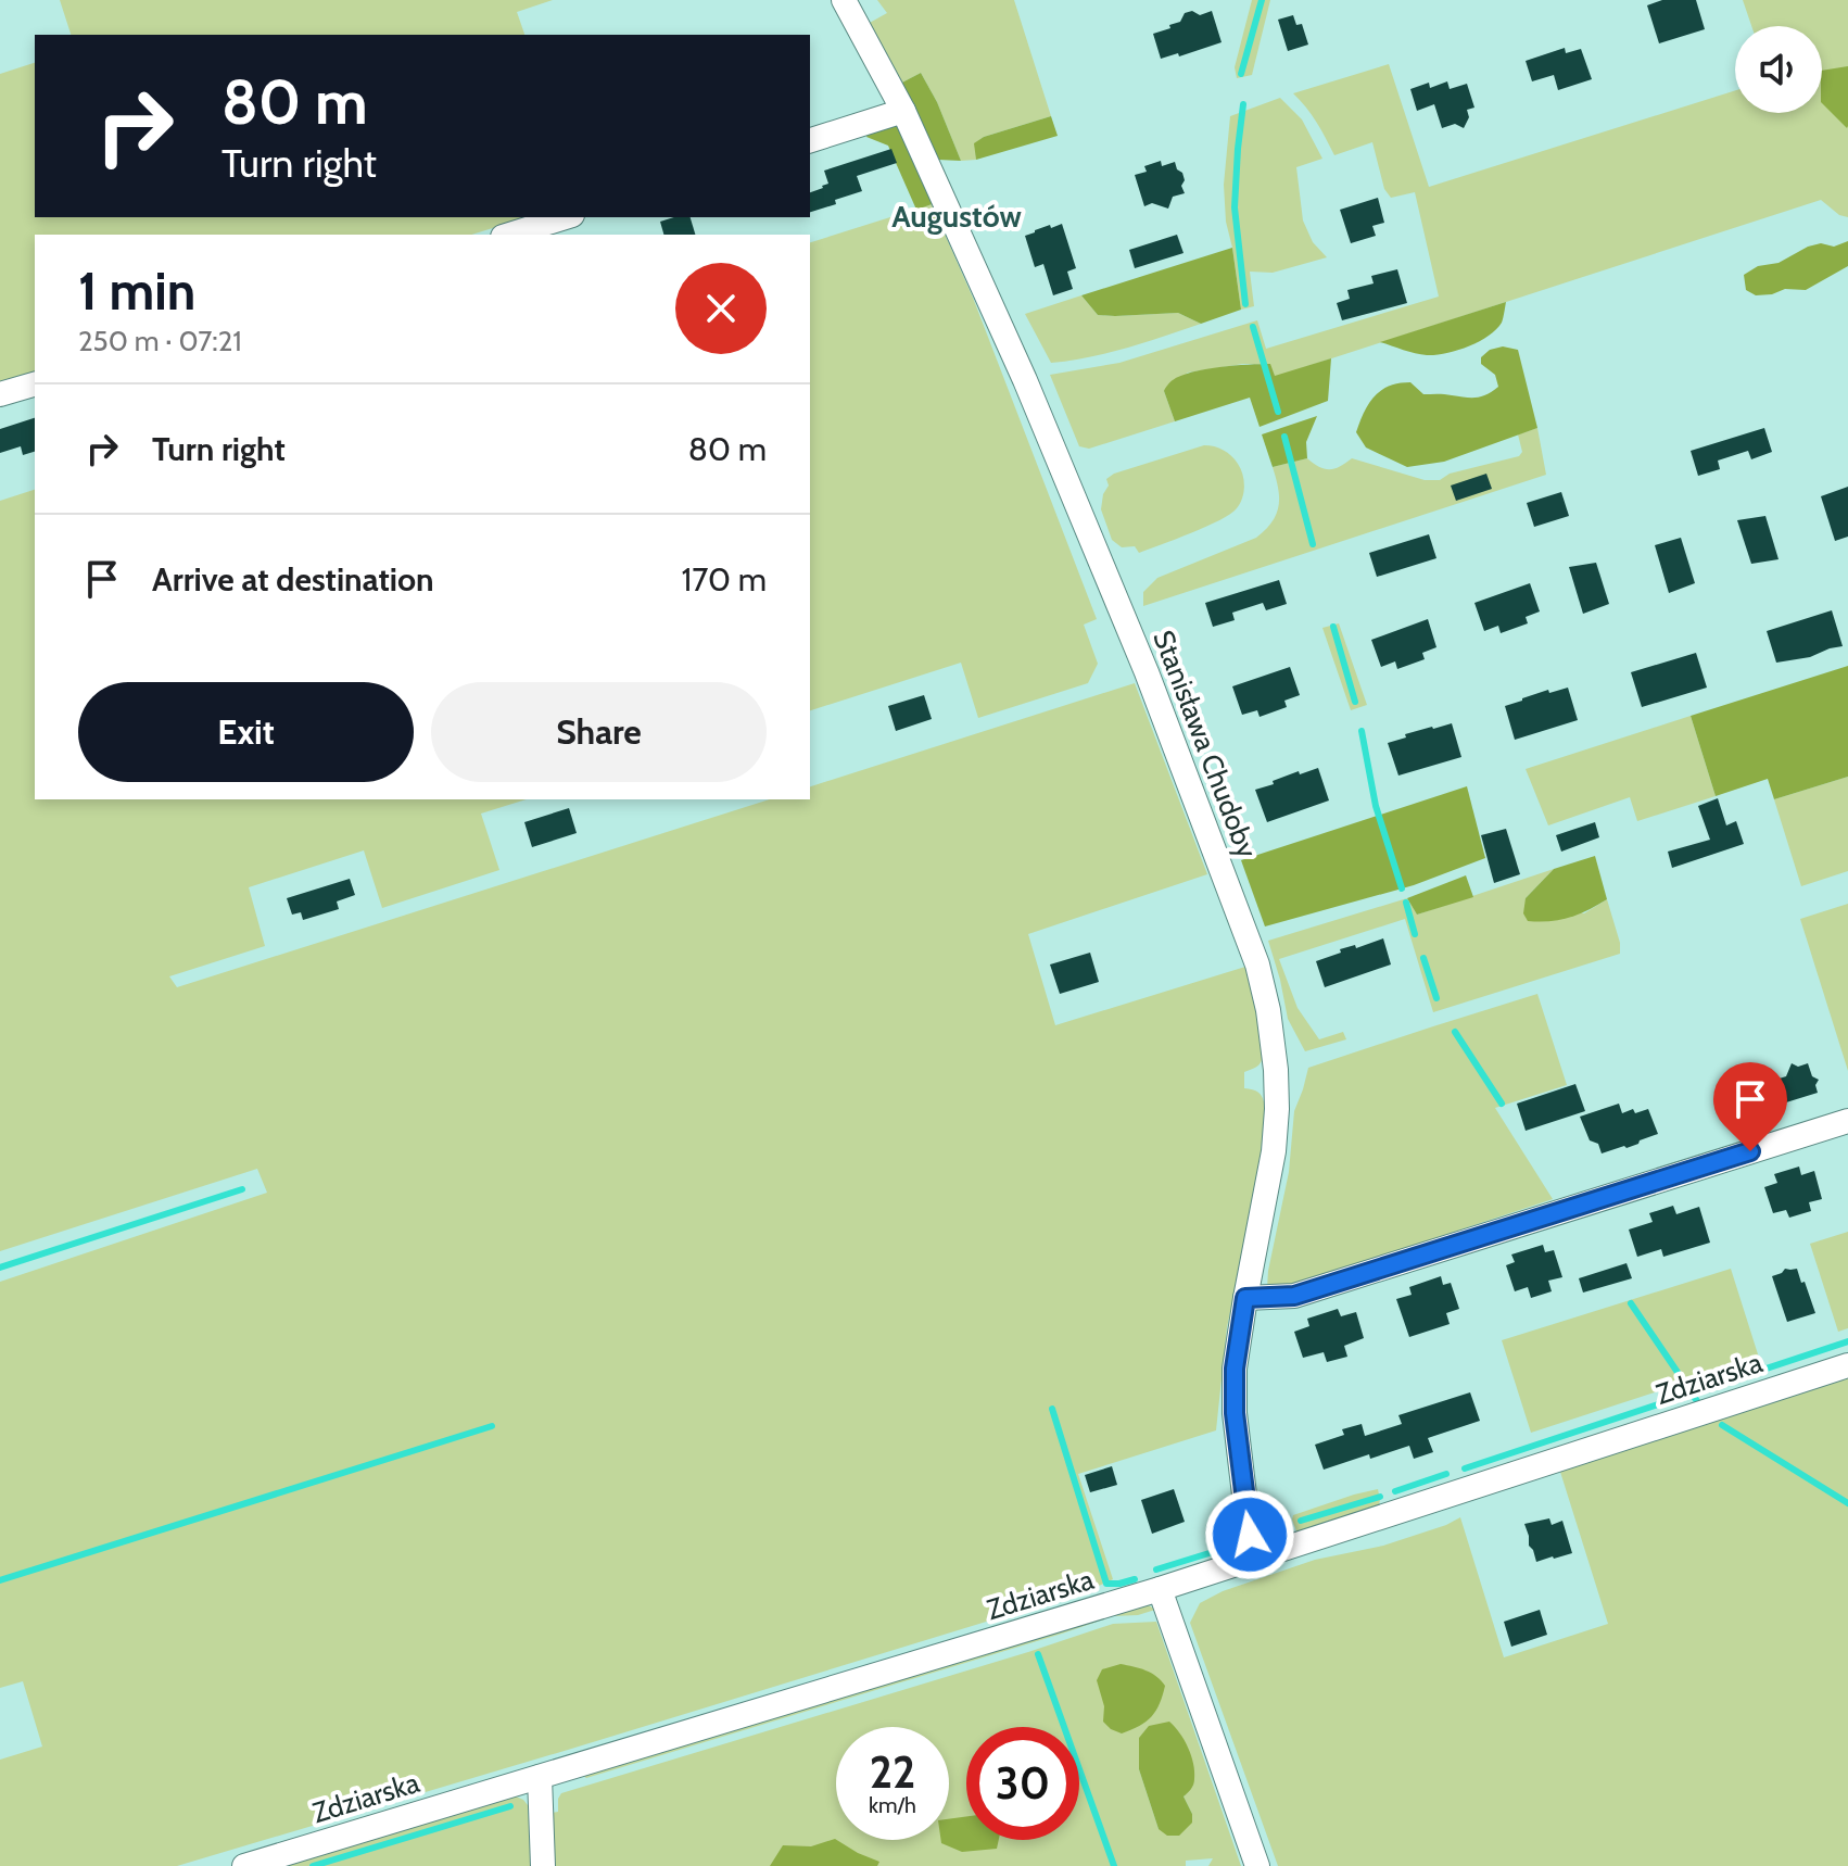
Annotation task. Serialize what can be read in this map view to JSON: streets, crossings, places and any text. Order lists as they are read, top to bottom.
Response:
{
  "streets": {
    "street": ["Stanisława Chudoby", "Zdziarska"]
  },
  "crossings": [
    ["Stanisława Chudoby", "Zdziarska"]
  ],
  "districts": ["Augustów"],
  "page": {
    "turn": ["80 m", "Turn right"],
    "heading": ["1 min", "250 m · 07:21"],
    "list": [
      {
        "name": "Turn right",
        "value": "80 m"
      },
      {
        "name": "Arrive at destination",
        "value": "170 m"
      }
    ],
    "buttons": ["Exit", "Share"],
    "speed": "22 km/h",
    "limit": "30"
  }
}
